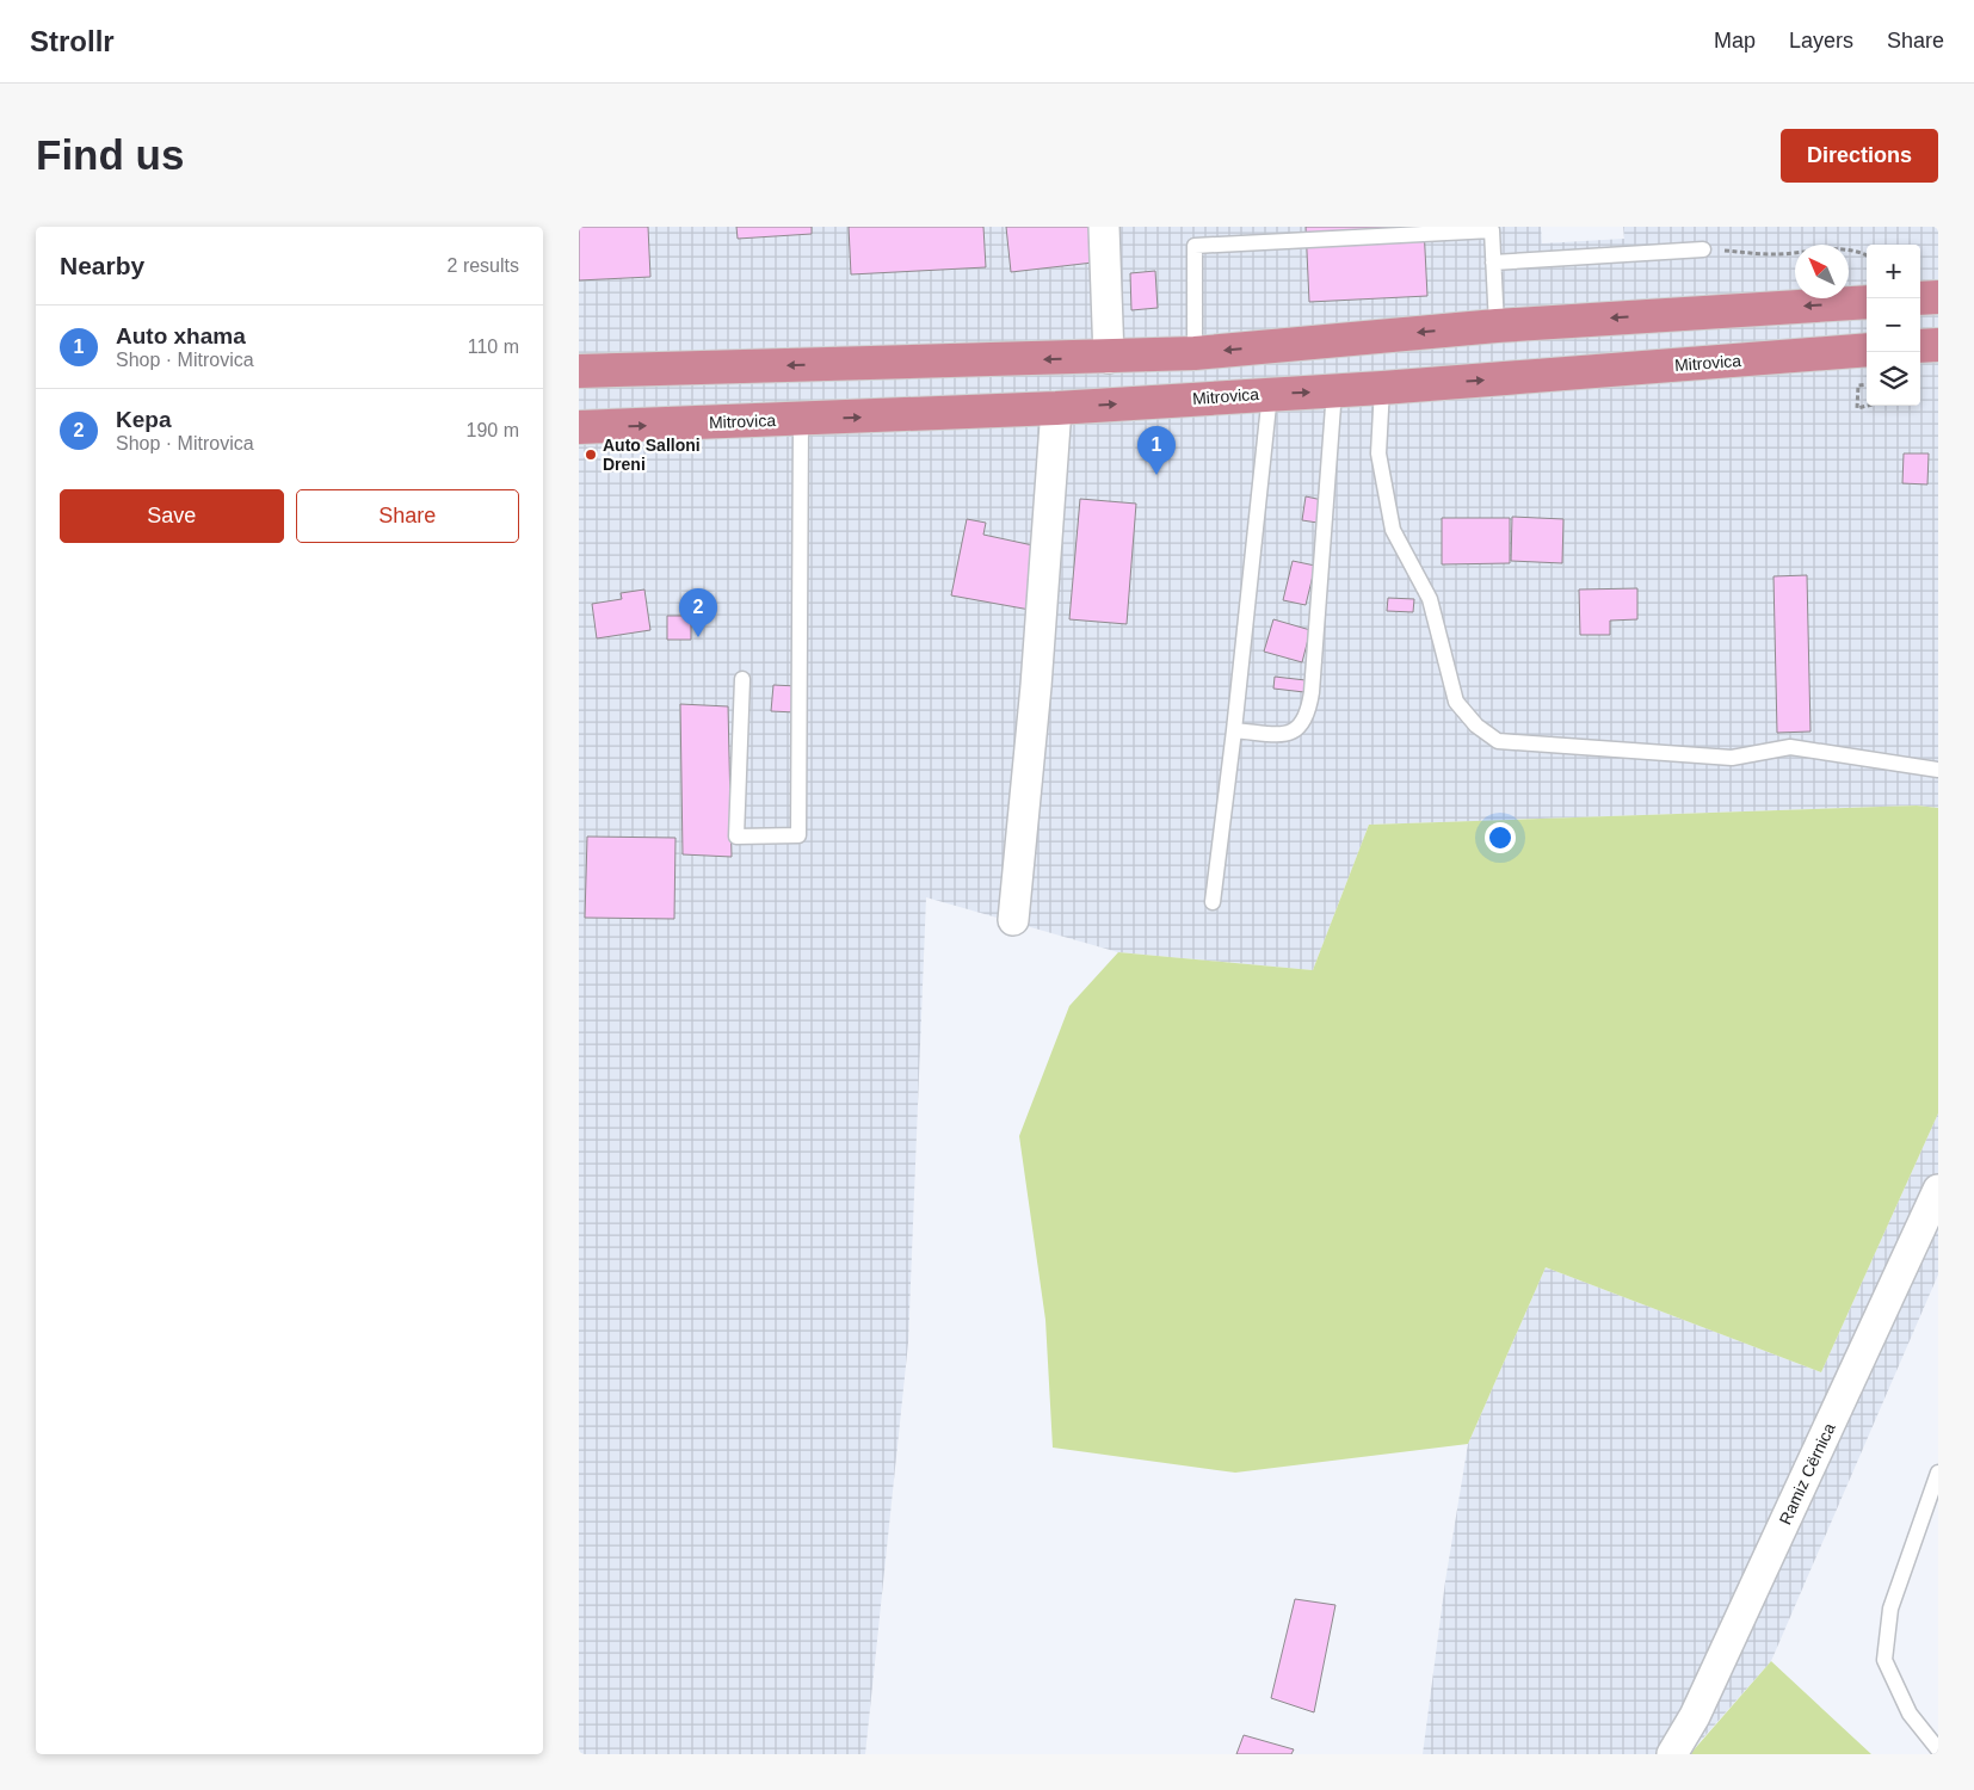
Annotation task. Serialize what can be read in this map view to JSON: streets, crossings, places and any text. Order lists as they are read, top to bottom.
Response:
{
  "streets": {
    "highway": ["Mitrovica"],
    "street": ["Ramiz Cërnica"]
  },
  "places": ["Auto Salloni Dreni"],
  "north": "top left",
  "page": {
    "header": "Strollr",
    "nav": ["Map", "Layers", "Share"],
    "buttons": [
      "Directions",
      ["Save", "Share"]
    ],
    "title": "Find us",
    "heading": ["Nearby", "2 results"],
    "map_buttons": ["+", "−"],
    "list": [
      {
        "mark": "1",
        "name": "Auto xhama",
        "note": "Shop · Mitrovica",
        "value": "110 m"
      },
      {
        "mark": "2",
        "name": "Kepa",
        "note": "Shop · Mitrovica",
        "value": "190 m"
      }
    ],
    "pins": ["1", "2"]
  }
}
